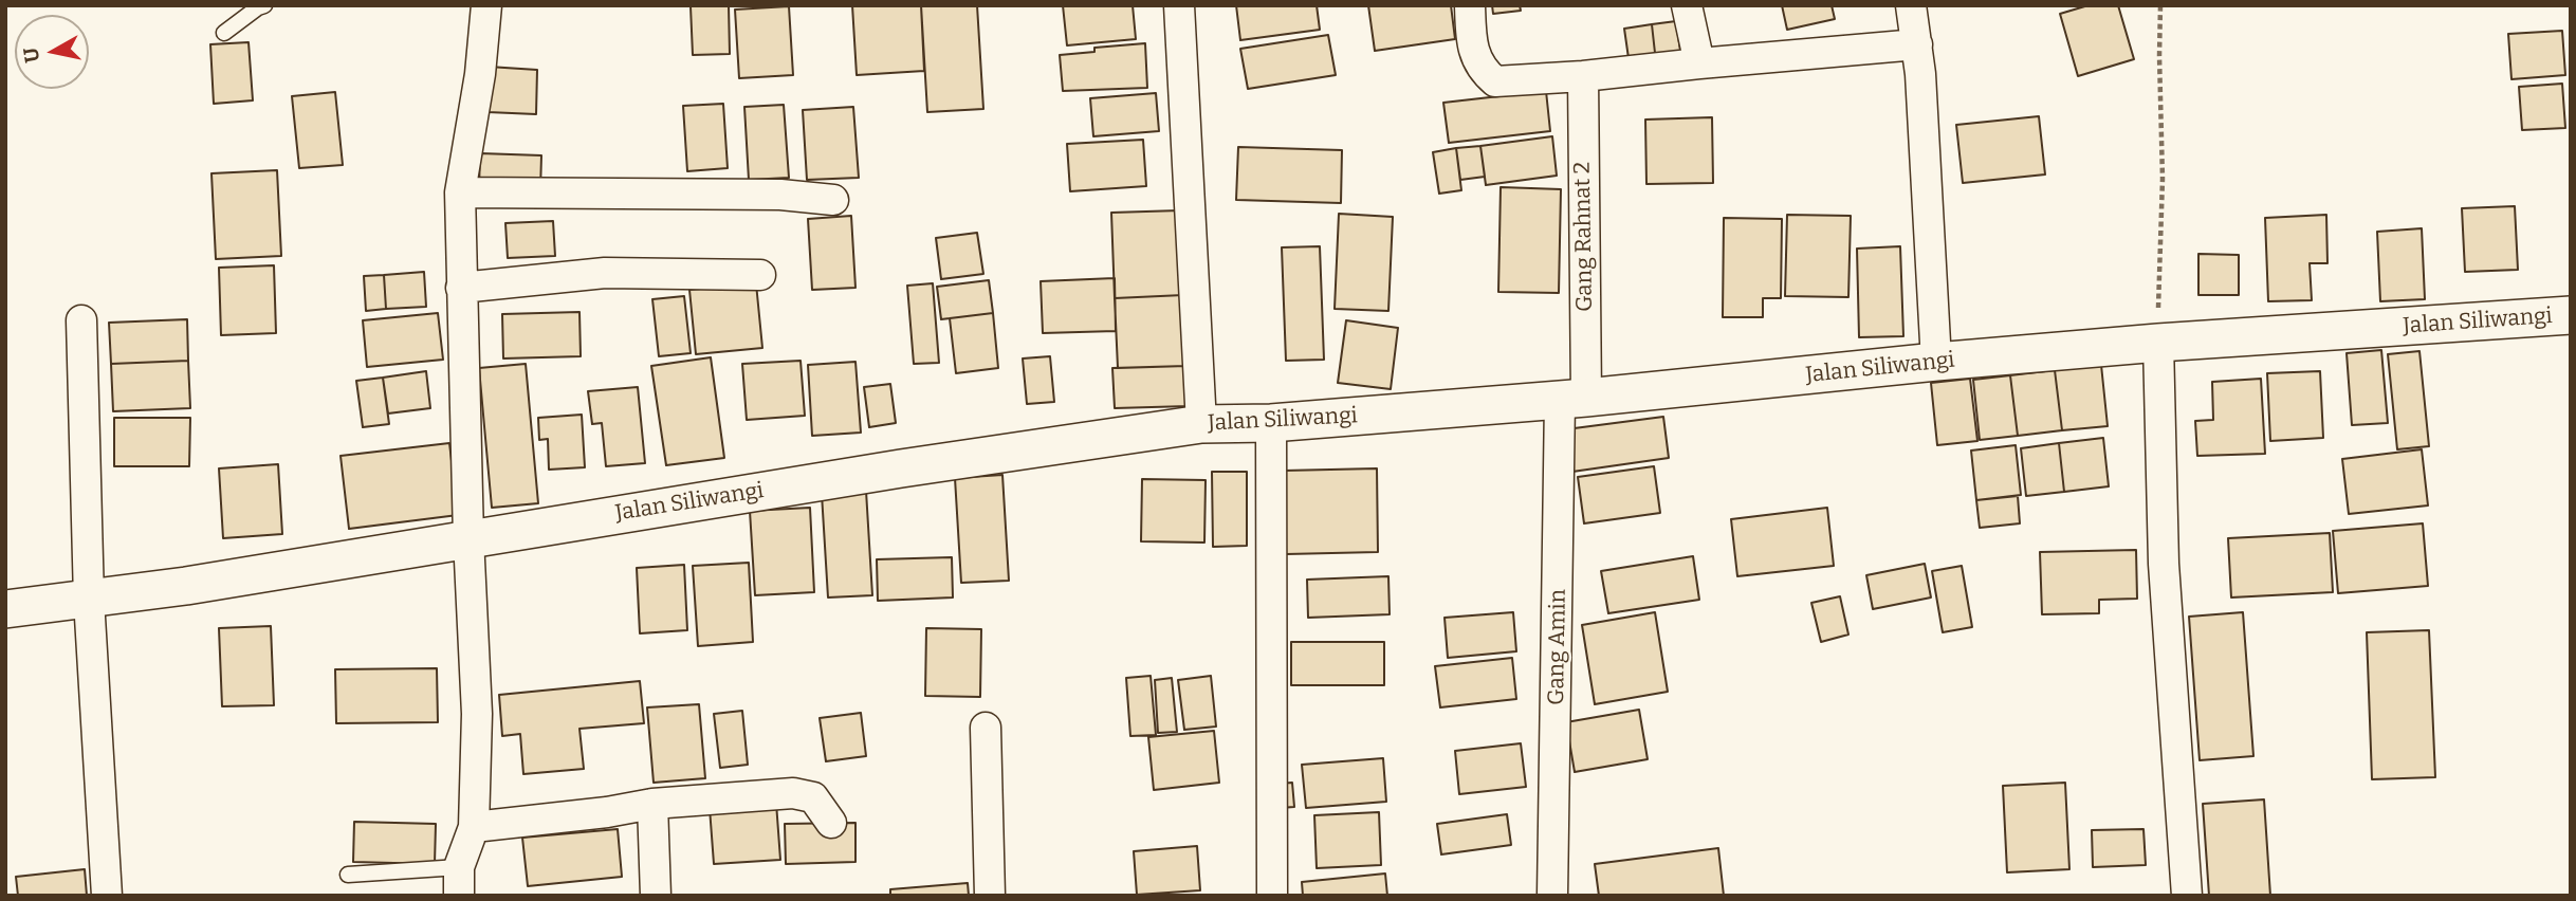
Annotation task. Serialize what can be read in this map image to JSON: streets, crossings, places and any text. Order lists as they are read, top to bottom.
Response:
{
  "streets": {
    "street": ["Gang Rahnat 2", "Jalan Siliwangi", "Gang Amin"]
  },
  "crossings": [
    ["Gang Rahnat 2", "Jalan Siliwangi"],
    ["Gang Rahnat 2", "Gang Amin"],
    ["Jalan Siliwangi", "Gang Amin"]
  ],
  "north": "left"
}
